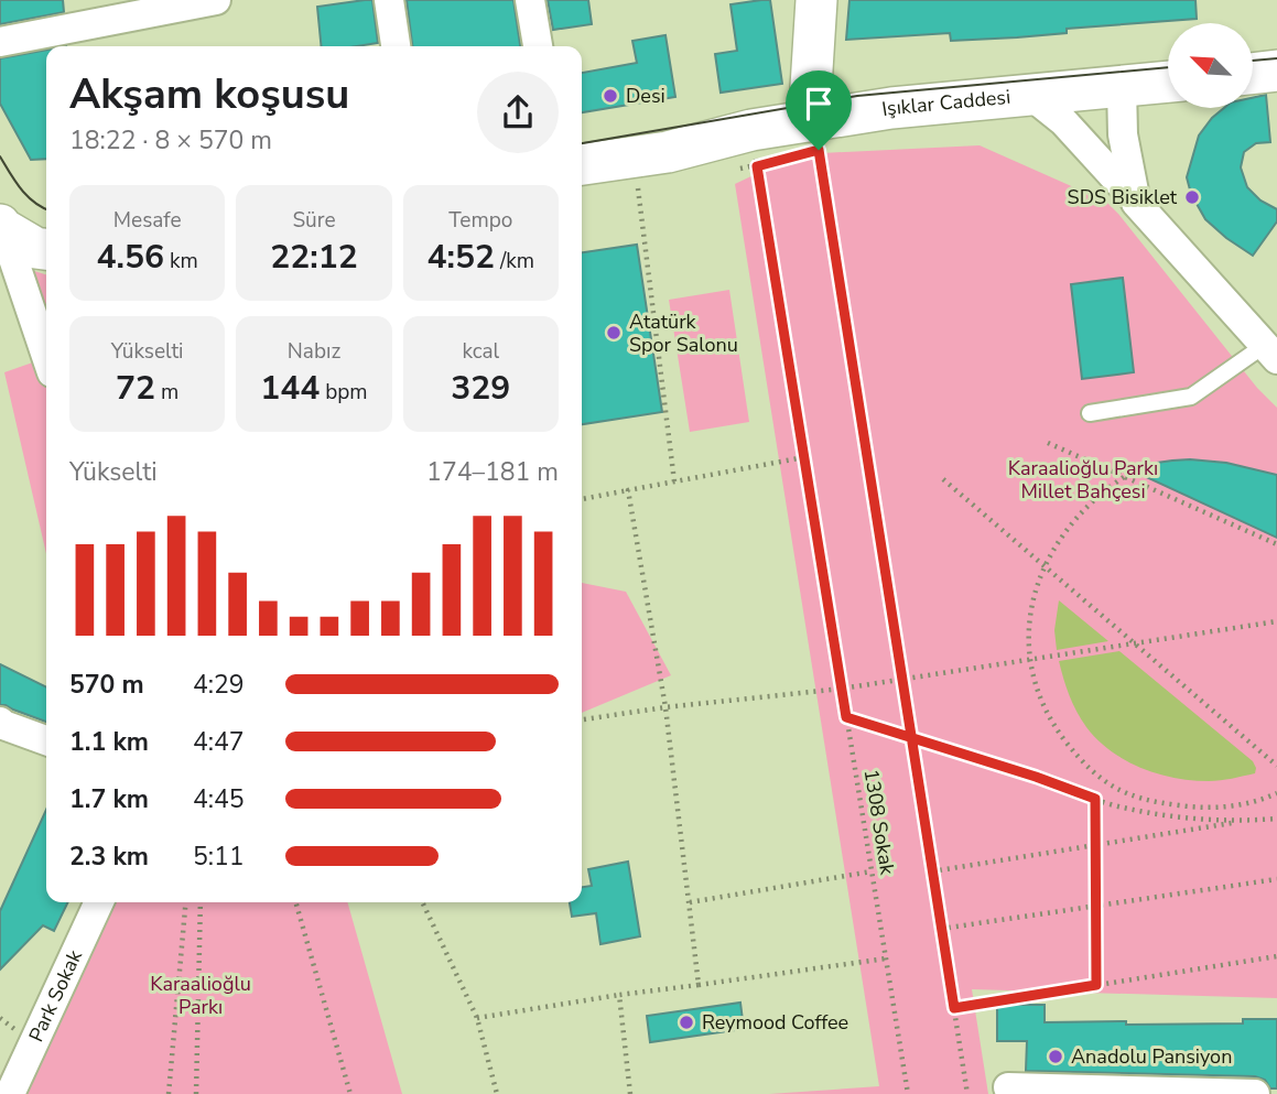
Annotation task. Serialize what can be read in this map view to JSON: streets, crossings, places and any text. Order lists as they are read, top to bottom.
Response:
{
  "streets": {
    "street": ["Işıklar Caddesi", "Park Sokak"],
    "path": ["1308 Sokak"]
  },
  "parks": ["Karaalioğlu Parkı Millet Bahçesi", "Karaalioğlu Parkı"],
  "places": [
    "Desi",
    "SDS Bisiklet",
    "Atatürk Spor Salonu",
    "Reymood Coffee",
    "Anadolu Pansiyon"
  ],
  "north": "top left",
  "page": {
    "heading": ["Akşam koşusu", "18:22 · 8 × 570 m"],
    "stats": [
      ["Mesafe", "4.56 km"],
      ["Süre", "22:12"],
      ["Tempo", "4:52 /km"],
      ["Yükselti", "72 m"],
      ["Nabız", "144 bpm"],
      ["kcal", "329"]
    ],
    "chart": ["Yükselti", "174–181 m"],
    "list": [
      {
        "name": "570 m",
        "note": "4:29"
      },
      {
        "name": "1.1 km",
        "note": "4:47"
      },
      {
        "name": "1.7 km",
        "note": "4:45"
      },
      {
        "name": "2.3 km",
        "note": "5:11"
      }
    ]
  }
}
